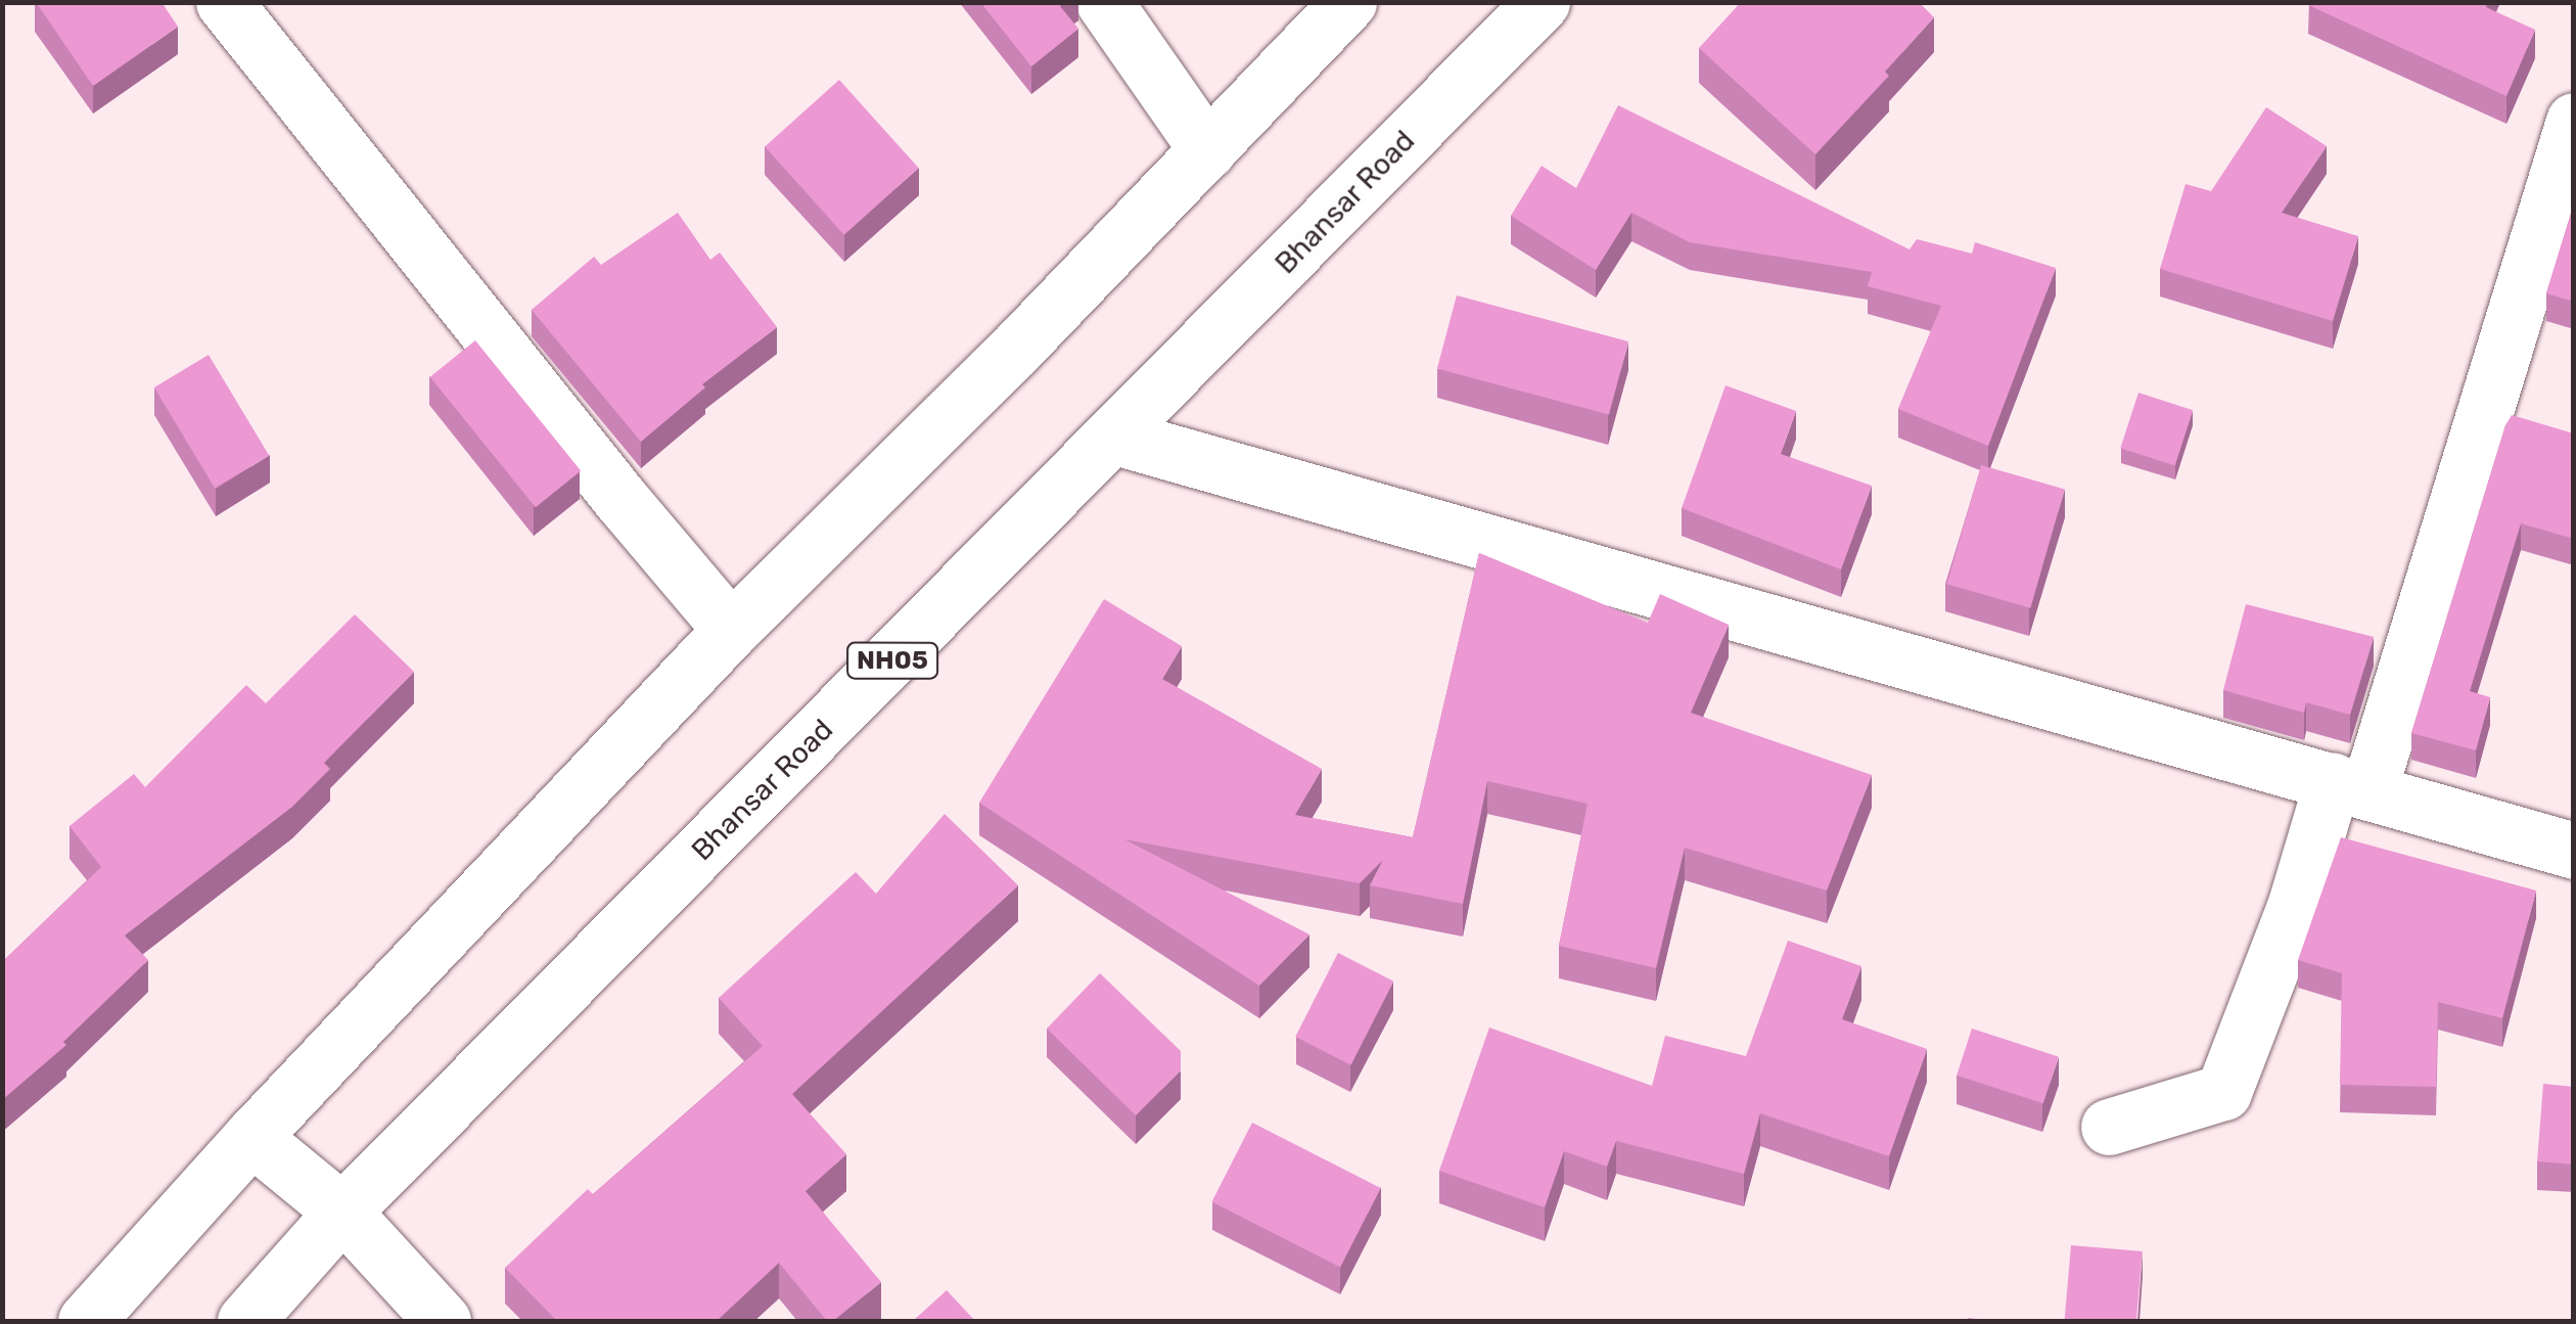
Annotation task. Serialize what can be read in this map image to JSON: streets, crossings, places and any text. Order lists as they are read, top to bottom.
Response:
{
  "streets": {
    "main road": ["Bhansar Road", "NH05"]
  }
}
